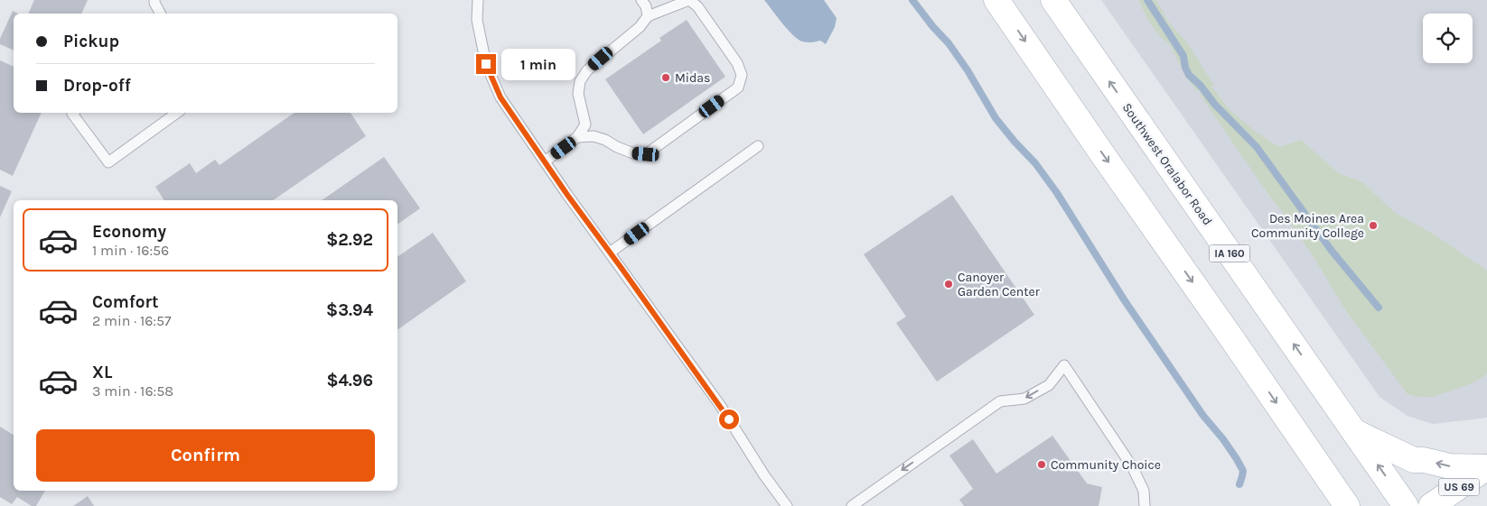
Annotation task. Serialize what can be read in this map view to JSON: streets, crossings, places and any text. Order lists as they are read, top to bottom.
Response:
{
  "streets": {
    "main road": ["Southwest Oralabor Road", "IA 160", "US 69"]
  },
  "places": [
    "Midas",
    "Des Moines Area Community College",
    "Canoyer Garden Center",
    "Community Choice"
  ],
  "page": {
    "banner": ["Pickup", "Drop-off"],
    "bubble": "1 min",
    "list": [
      {
        "name": "Economy",
        "note": "1 min · 16:56",
        "value": "$2.92"
      },
      {
        "name": "Comfort",
        "note": "2 min · 16:57",
        "value": "$3.94"
      },
      {
        "name": "XL",
        "note": "3 min · 16:58",
        "value": "$4.96"
      }
    ],
    "buttons": "Confirm"
  }
}
